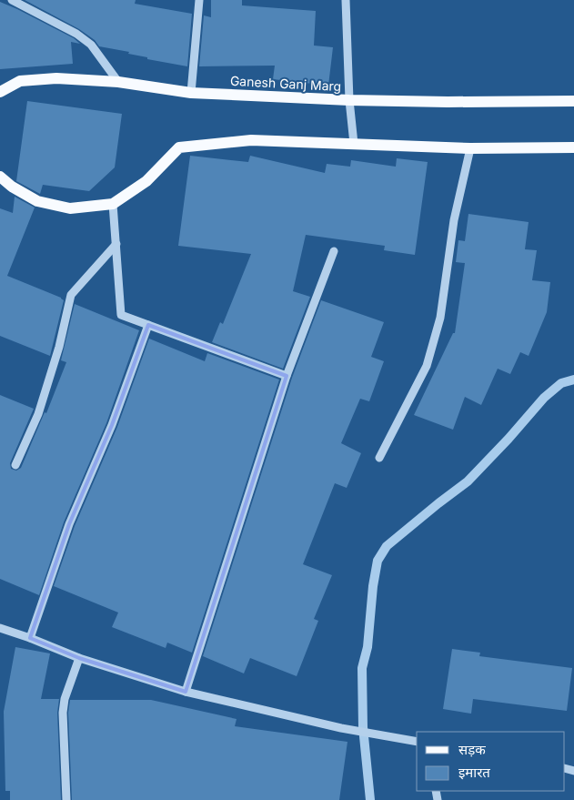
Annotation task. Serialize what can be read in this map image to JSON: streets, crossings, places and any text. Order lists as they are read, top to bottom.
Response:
{
  "streets": {
    "main road": ["Ganesh Ganj Marg"]
  },
  "legend": ["सड़क", "इमारत"]
}
